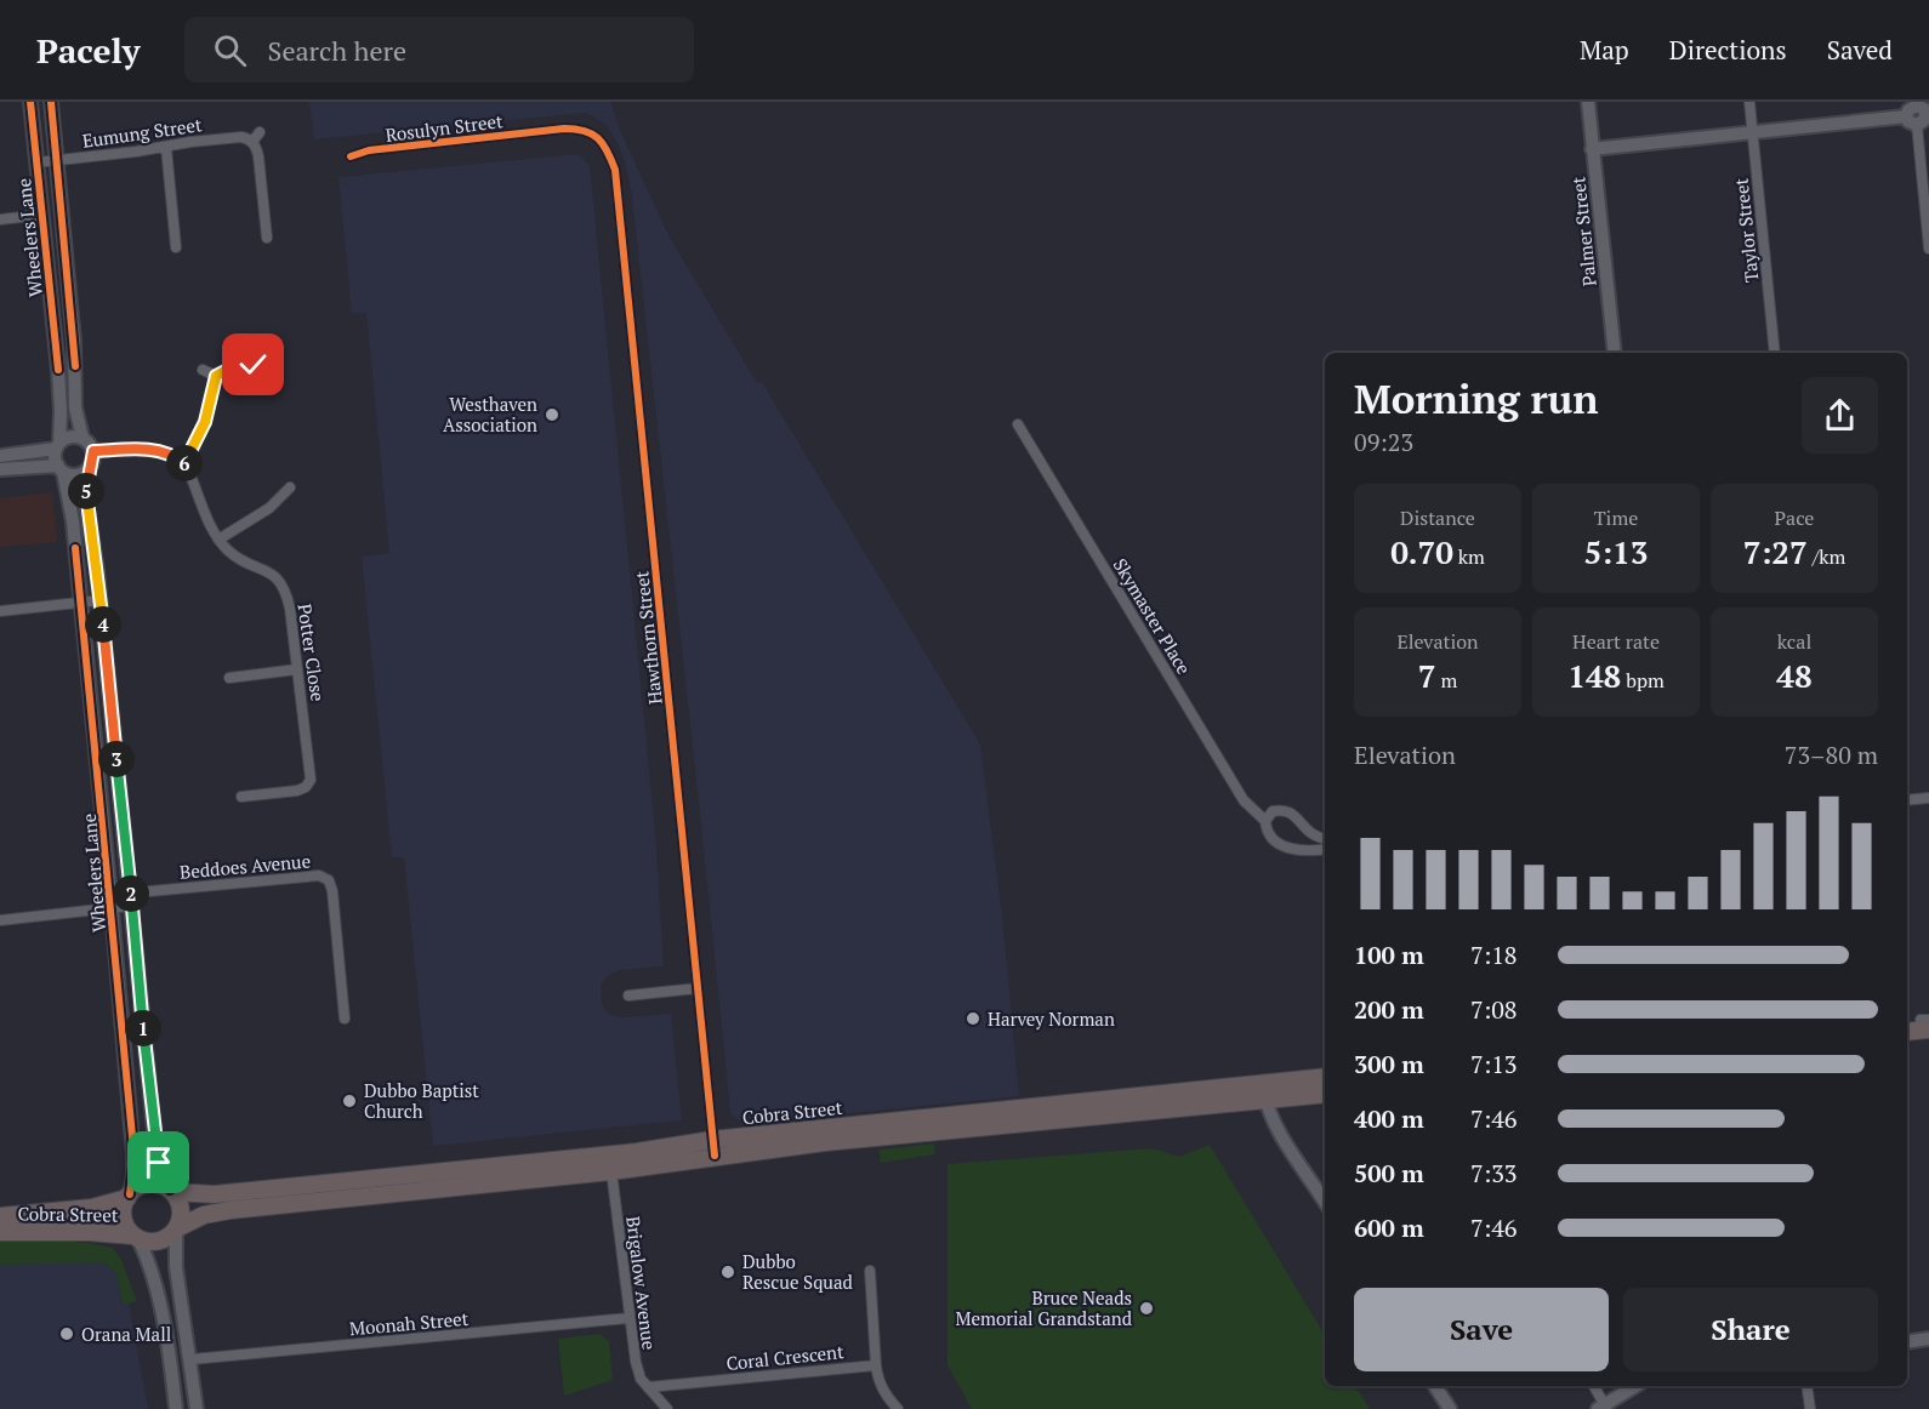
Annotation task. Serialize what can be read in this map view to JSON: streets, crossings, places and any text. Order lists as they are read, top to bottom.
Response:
{
  "streets": {
    "highway": ["Cobra Street"],
    "main road": ["Palmer Street", "Wheelers Lane"],
    "street": [
      "Rosulyn Street",
      "Eumung Street",
      "Taylor Street",
      "Skymaster Place",
      "Hawthorn Street",
      "Potter Close",
      "Beddoes Avenue",
      "Brigalow Avenue",
      "Moonah Street",
      "Coral Crescent"
    ]
  },
  "crossings": [
    ["Rosulyn Street", "Hawthorn Street"],
    ["Eumung Street", "Wheelers Lane"],
    ["Wheelers Lane", "Beddoes Avenue"],
    ["Wheelers Lane", "Cobra Street"],
    ["Hawthorn Street", "Cobra Street"],
    ["Cobra Street", "Brigalow Avenue"],
    ["Brigalow Avenue", "Moonah Street"],
    ["Brigalow Avenue", "Coral Crescent"]
  ],
  "places": [
    "Westhaven Association",
    "Harvey Norman",
    "Dubbo Baptist Church",
    "Dubbo Rescue Squad",
    "Bruce Neads Memorial Grandstand",
    "Orana Mall"
  ],
  "page": {
    "header": "Pacely",
    "search": "Search here",
    "nav": ["Map", "Directions", "Saved"],
    "heading": ["Morning run", "09:23"],
    "pins": [
      "6",
      "5",
      "4",
      "3",
      "2",
      "1"
    ],
    "stats": [
      ["Distance", "0.70 km"],
      ["Time", "5:13"],
      ["Pace", "7:27 /km"],
      ["Elevation", "7 m"],
      ["Heart rate", "148 bpm"],
      ["kcal", "48"]
    ],
    "chart": ["Elevation", "73–80 m"],
    "list": [
      {
        "name": "100 m",
        "note": "7:18"
      },
      {
        "name": "200 m",
        "note": "7:08"
      },
      {
        "name": "300 m",
        "note": "7:13"
      },
      {
        "name": "400 m",
        "note": "7:46"
      },
      {
        "name": "500 m",
        "note": "7:33"
      },
      {
        "name": "600 m",
        "note": "7:46"
      }
    ],
    "buttons": ["Save", "Share"]
  }
}
